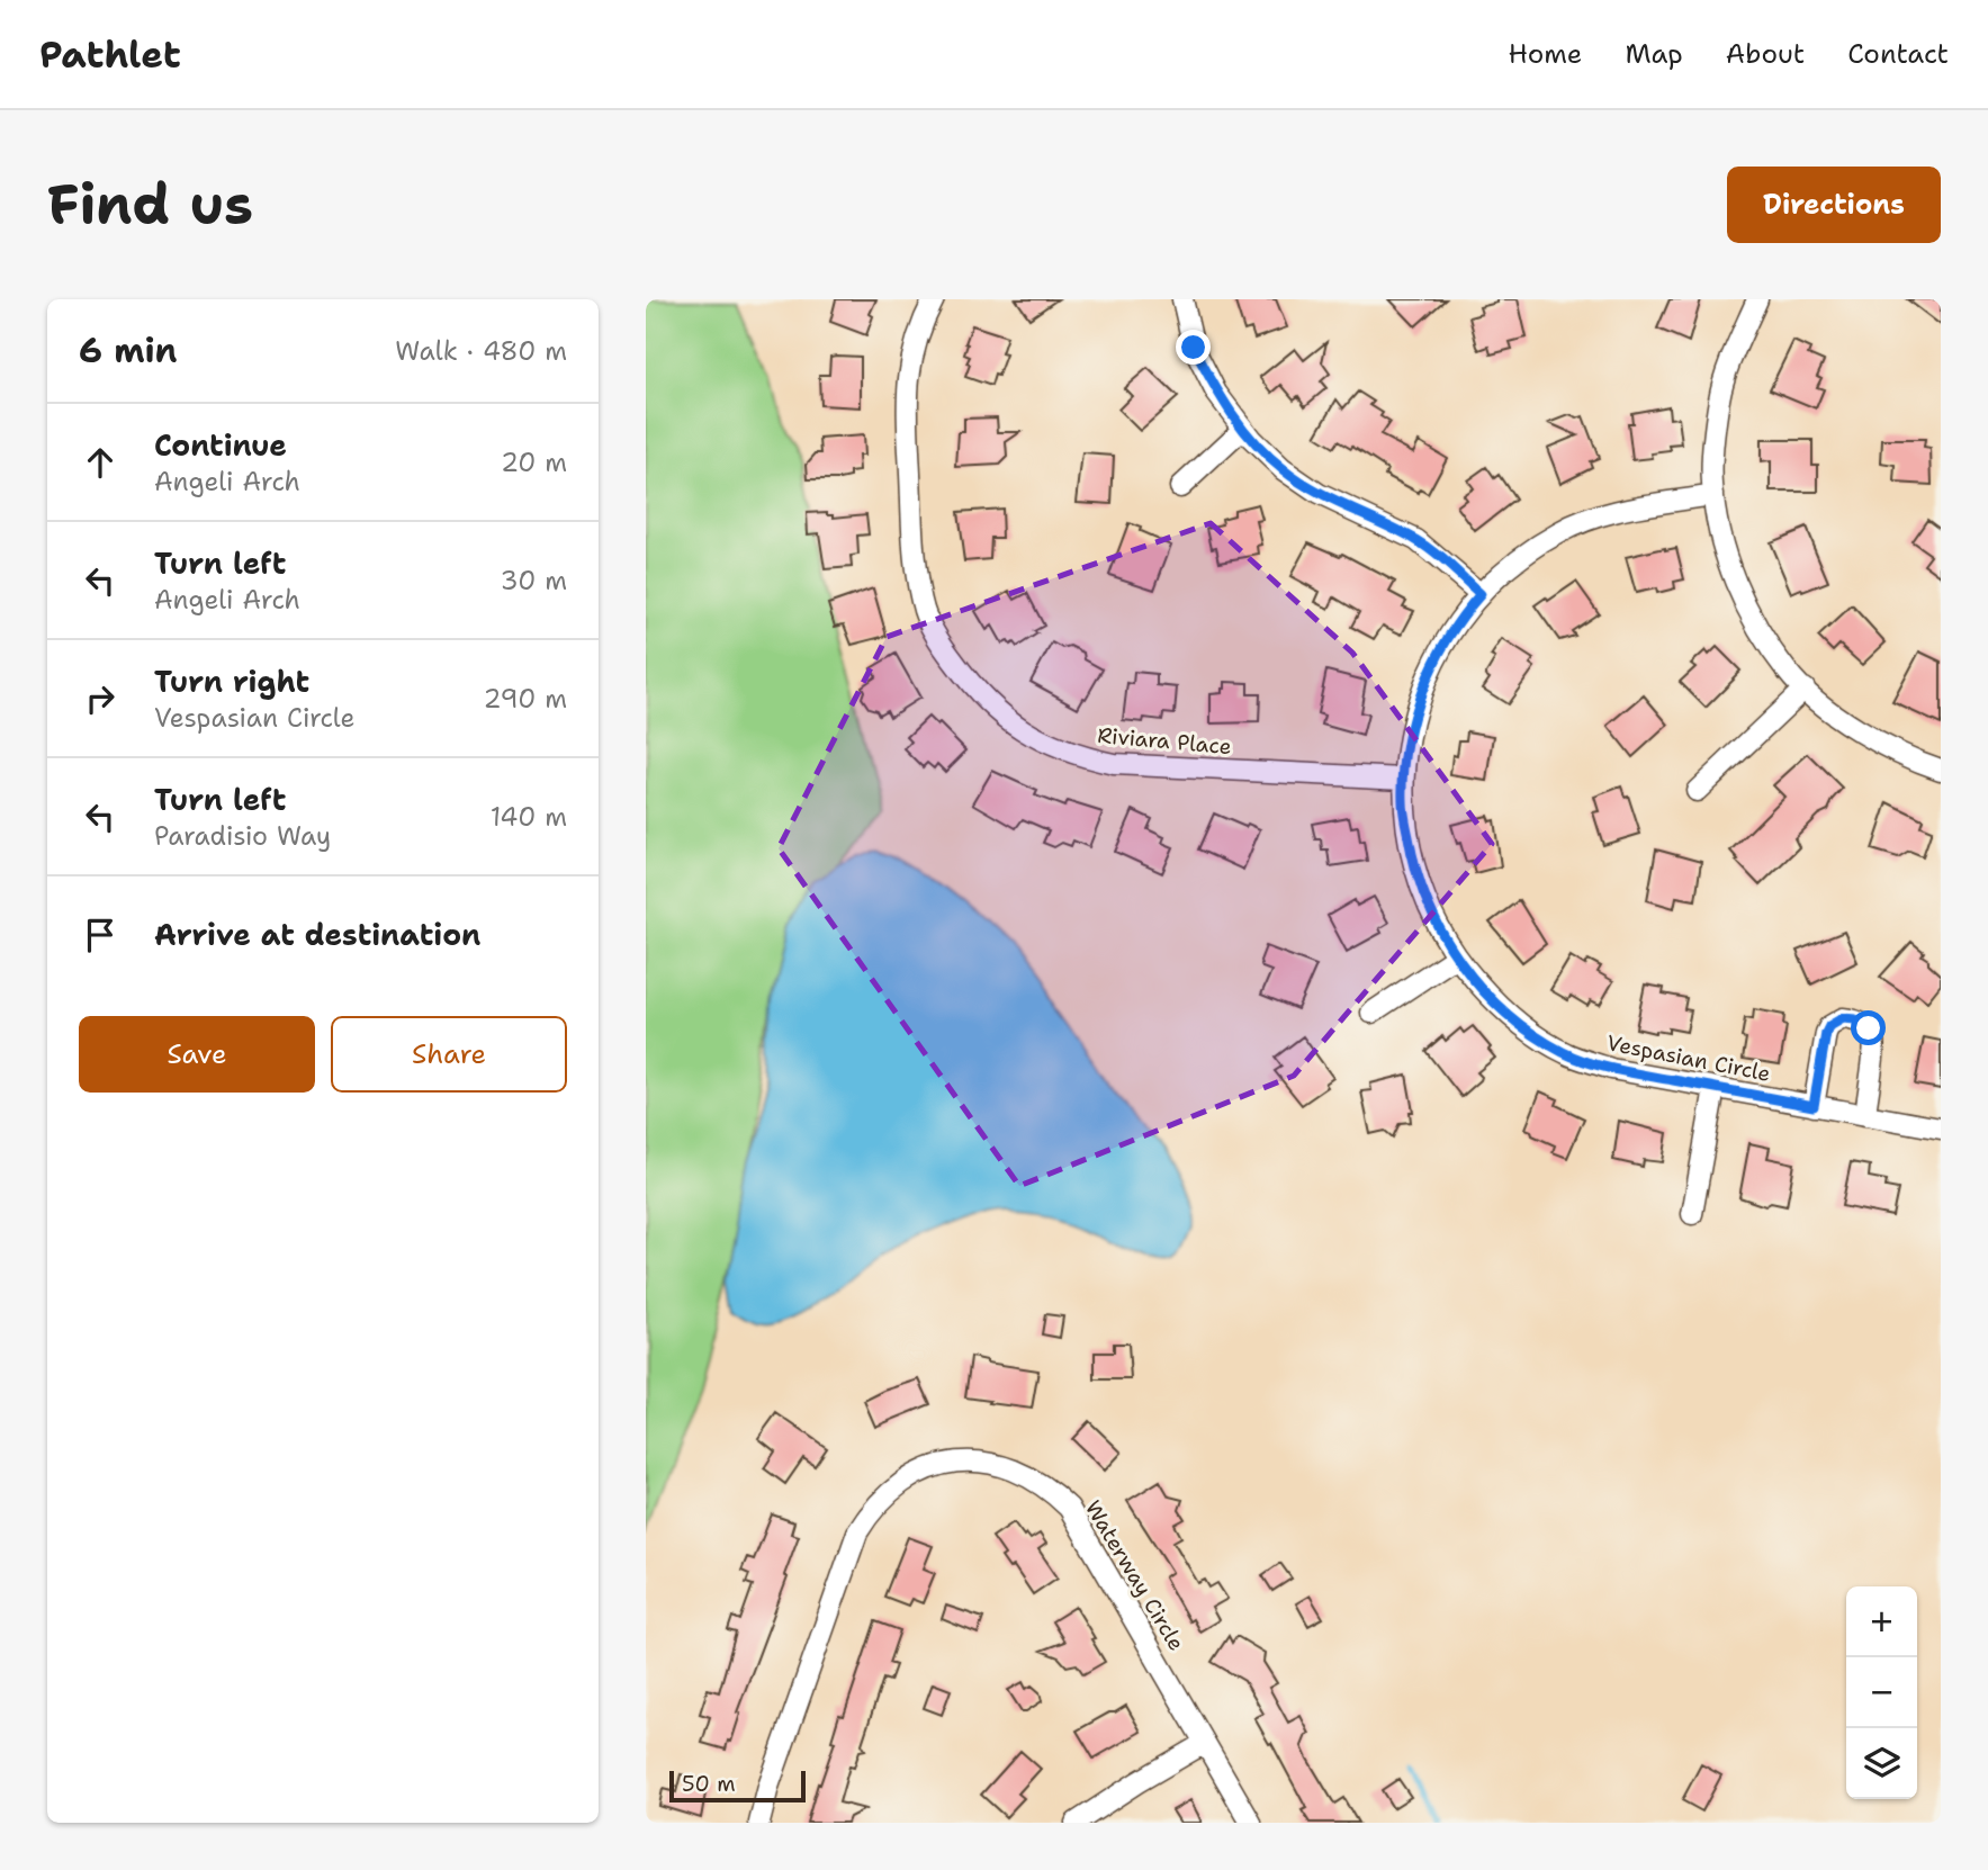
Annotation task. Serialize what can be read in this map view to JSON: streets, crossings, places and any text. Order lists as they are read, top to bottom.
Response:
{
  "streets": {
    "street": ["Riviara Place", "Vespasian Circle", "Waterway Circle"]
  },
  "crossings": [
    ["Riviara Place", "Vespasian Circle"]
  ],
  "scale_bar": "50 m",
  "page": {
    "header": "Pathlet",
    "nav": [
      "Home",
      "Map",
      "About",
      "Contact"
    ],
    "buttons": [
      "Directions",
      ["Save", "Share"]
    ],
    "title": "Find us",
    "heading": ["6 min", "Walk · 480 m"],
    "list": [
      ["Continue", "Angeli Arch", "20 m"],
      ["Turn left", "Angeli Arch", "30 m"],
      ["Turn right", "Vespasian Circle", "290 m"],
      ["Turn left", "Paradisio Way", "140 m"],
      "Arrive at destination"
    ],
    "map_buttons": ["+", "−"],
    "scale": "50 m"
  }
}
